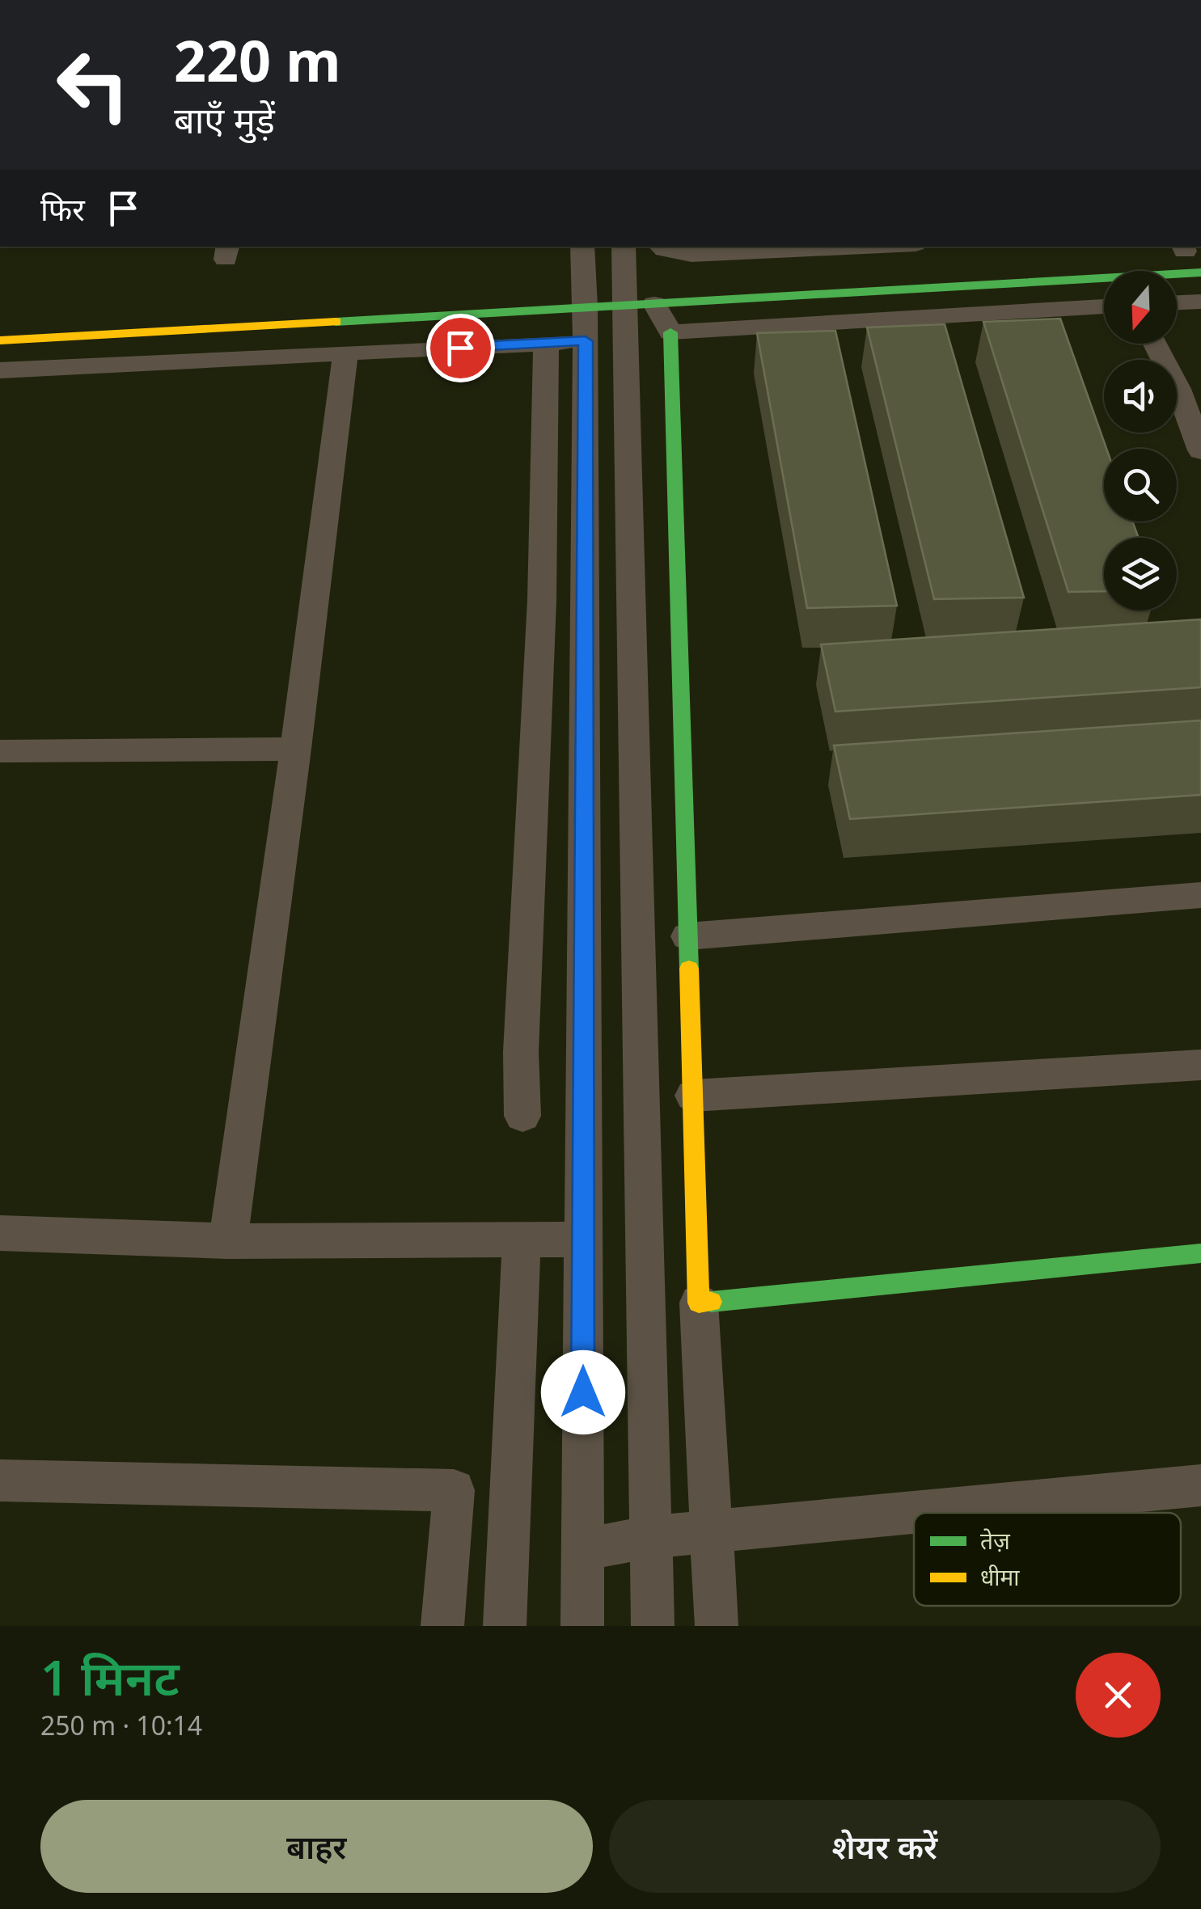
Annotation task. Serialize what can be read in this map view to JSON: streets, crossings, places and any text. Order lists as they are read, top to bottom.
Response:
{
  "legend": ["तेज़", "धीमा"],
  "north": "bottom",
  "page": {
    "turn": ["220 m", "बाएँ मुड़ें"],
    "then": "फिर",
    "heading": ["1 मिनट", "250 m · 10:14"],
    "buttons": ["बाहर", "शेयर करें"]
  }
}
